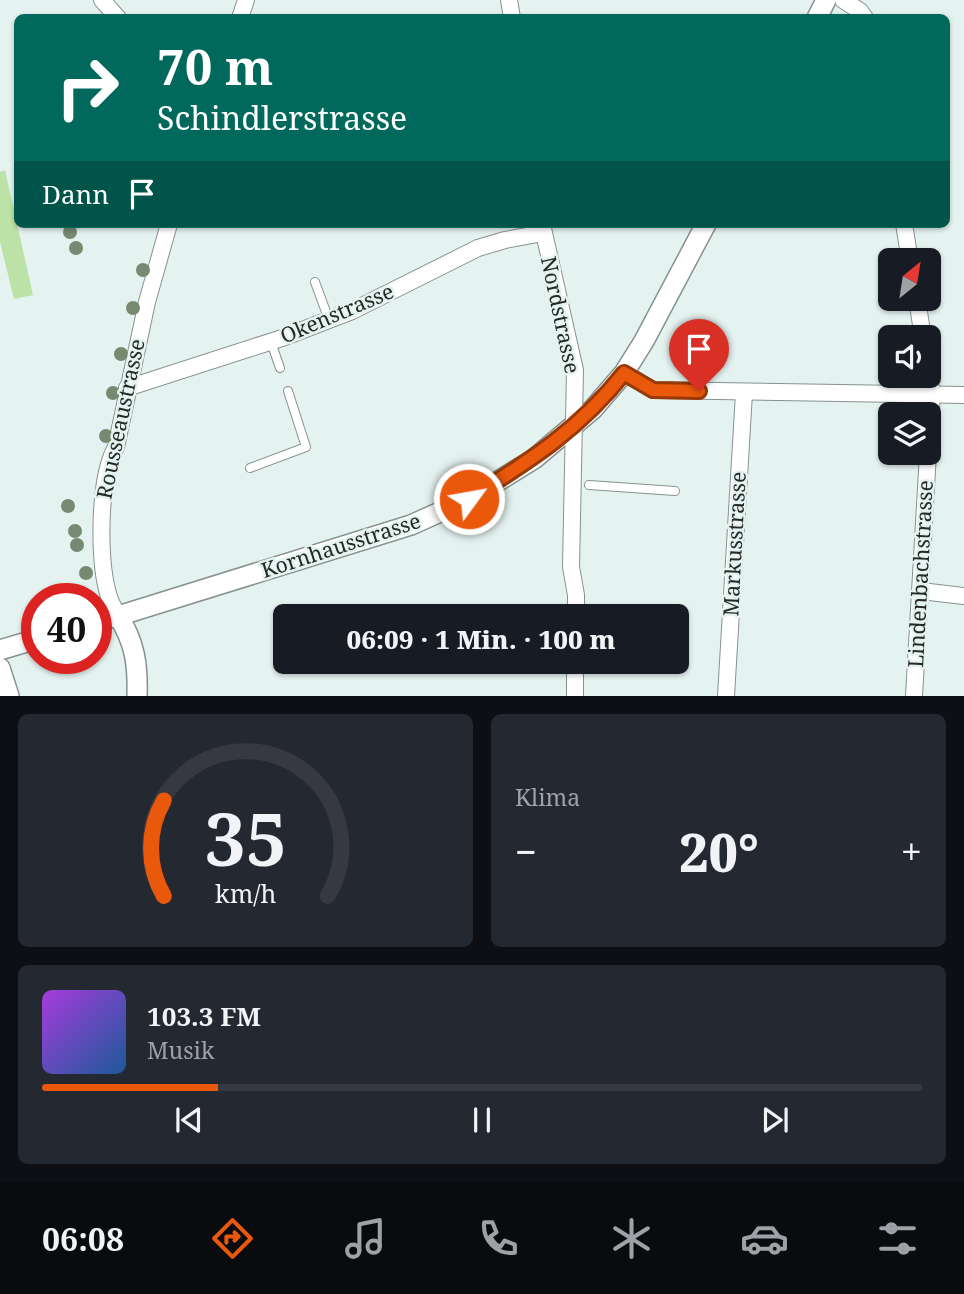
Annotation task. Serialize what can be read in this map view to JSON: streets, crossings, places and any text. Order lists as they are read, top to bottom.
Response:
{
  "streets": {
    "street": [
      "Okenstrasse",
      "Nordstrasse",
      "Rousseaustrasse",
      "Markusstrasse",
      "Kornhausstrasse",
      "Lindenbachstrasse"
    ]
  },
  "crossings": [
    ["Okenstrasse", "Nordstrasse"],
    ["Okenstrasse", "Rousseaustrasse"],
    ["Nordstrasse", "Kornhausstrasse"],
    ["Rousseaustrasse", "Kornhausstrasse"]
  ],
  "north": "top right",
  "page": {
    "turn": ["70 m", "Schindlerstrasse"],
    "then": "Dann",
    "limit": "40",
    "trip": "06:09 · 1 Min. · 100 m",
    "tile": "Klima",
    "heat": ["−", "20°", "+"],
    "song": ["103.3 FM", "Musik"],
    "tabs": "06:08",
    "gauge": ["35", "km/h"]
  }
}
